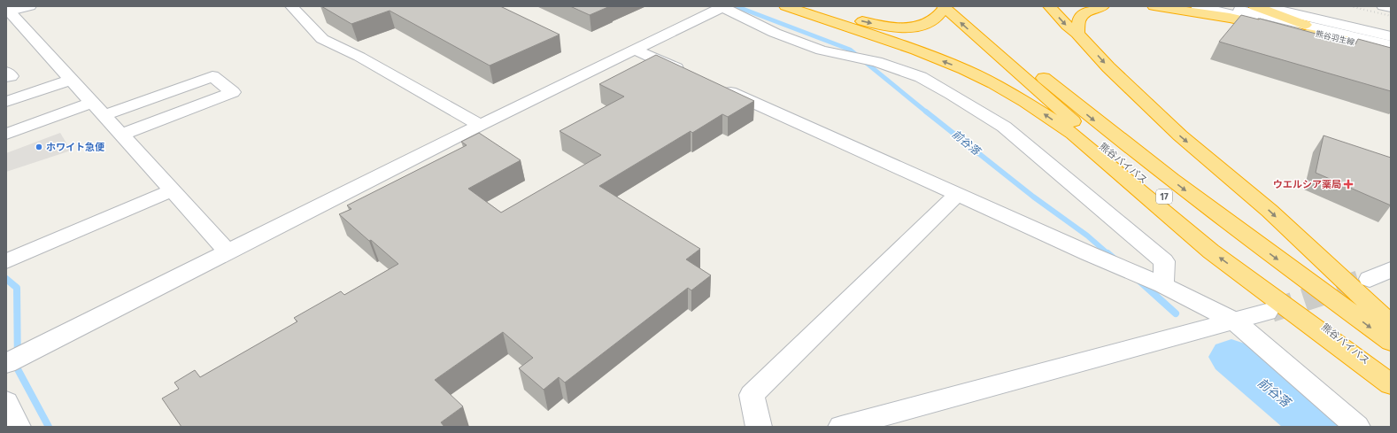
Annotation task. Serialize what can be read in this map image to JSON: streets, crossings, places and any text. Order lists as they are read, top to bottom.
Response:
{
  "streets": {
    "highway": ["熊谷バイパス", "17"],
    "street": ["熊谷羽生線"]
  },
  "water": ["前谷落"],
  "places": {
    "other": ["ホワイト急便"],
    "health": ["ウエルシア薬局"]
  }
}
